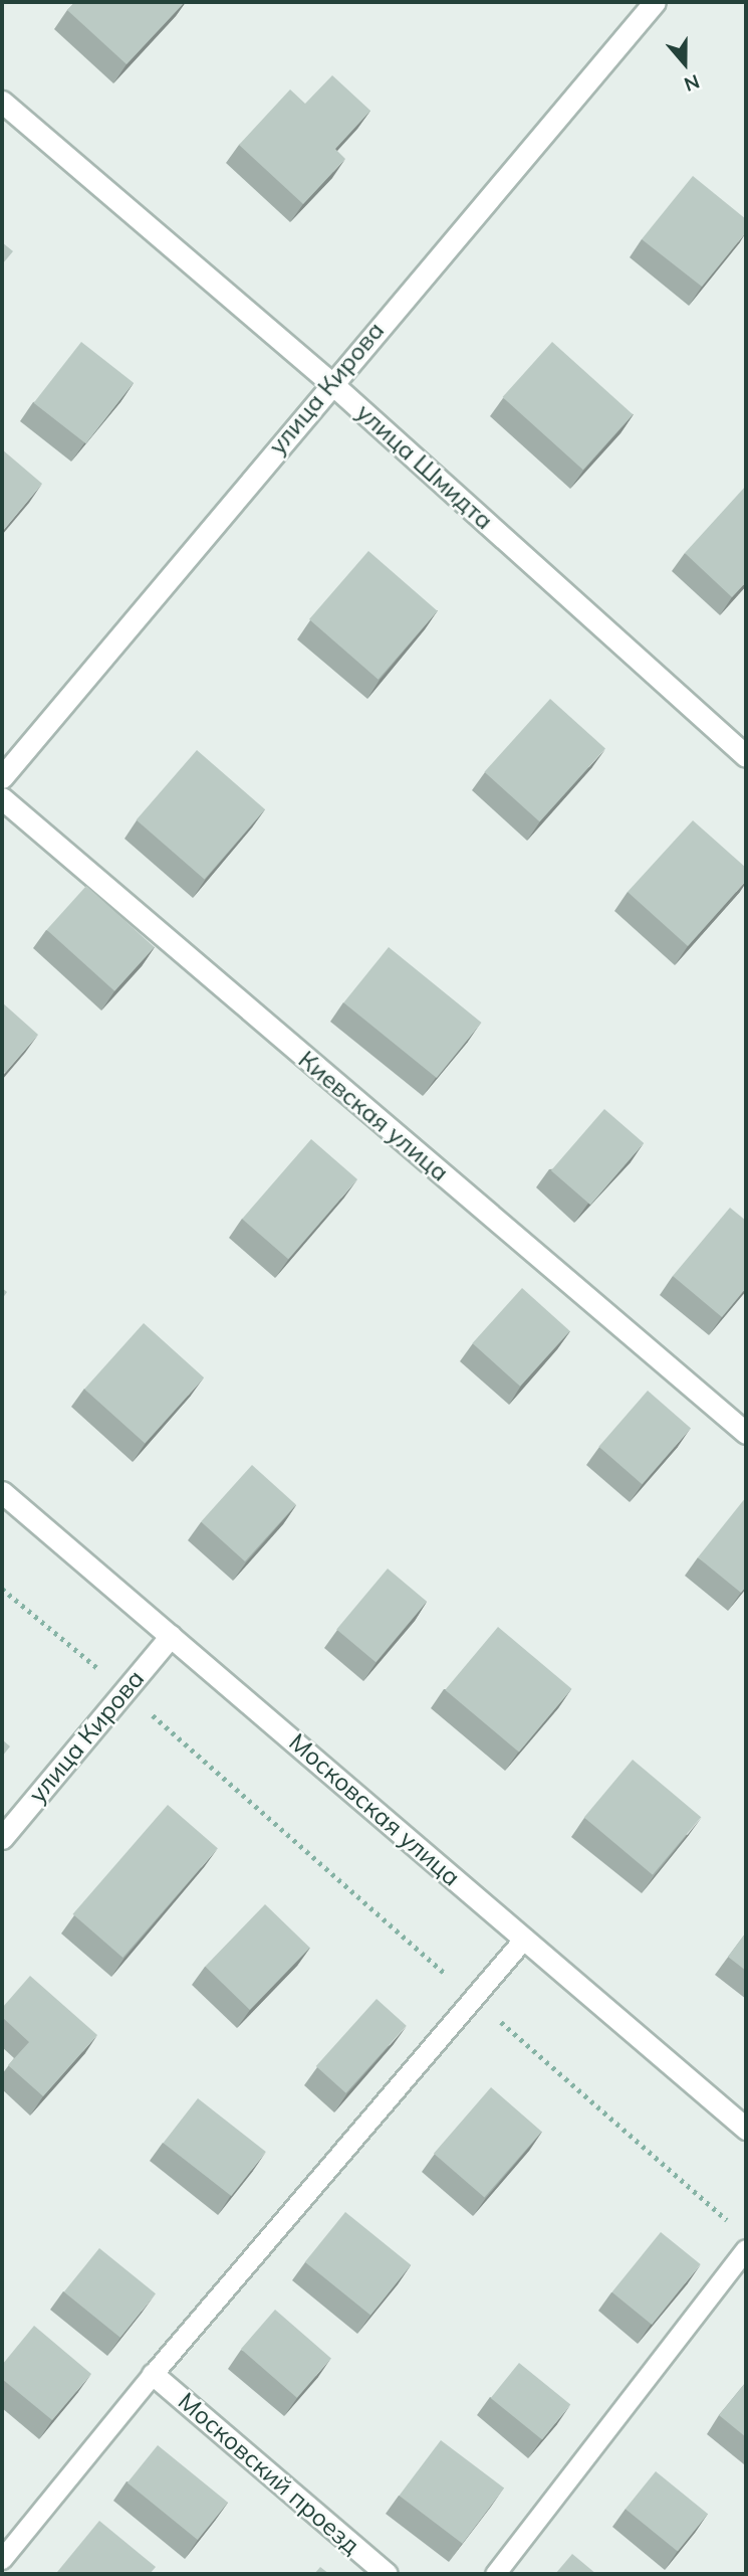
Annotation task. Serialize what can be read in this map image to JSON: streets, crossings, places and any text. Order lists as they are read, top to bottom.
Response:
{
  "streets": {
    "street": [
      "улица Кирова",
      "улица Шмидта",
      "Киевская улица",
      "Московская улица",
      "Московский проезд"
    ]
  },
  "crossings": [
    ["улица Кирова", "улица Шмидта"],
    ["улица Кирова", "Московская улица"]
  ],
  "north": "bottom"
}
